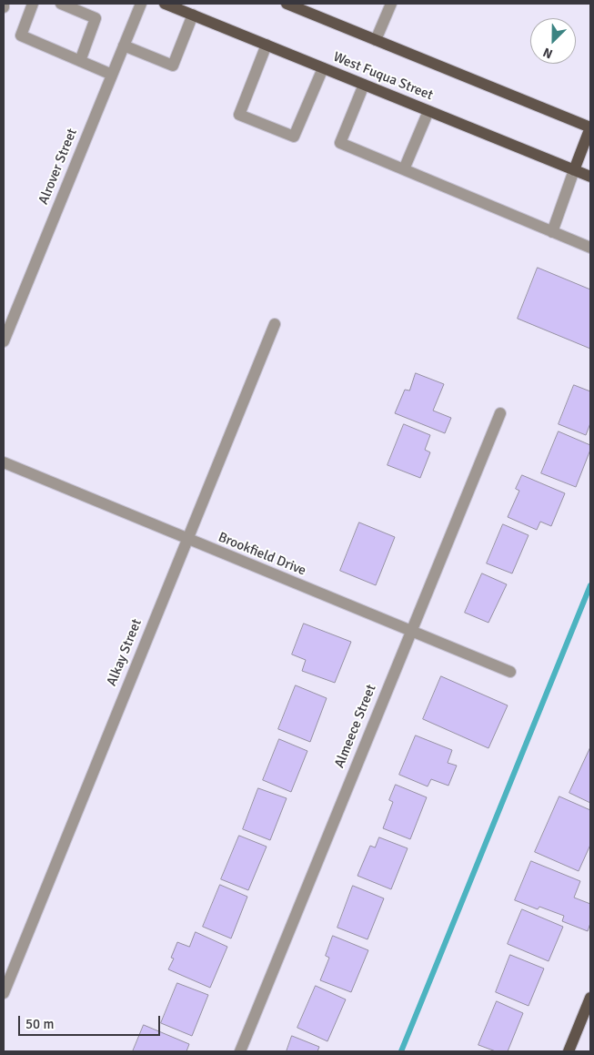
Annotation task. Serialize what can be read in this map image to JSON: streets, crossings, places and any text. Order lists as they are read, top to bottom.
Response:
{
  "streets": {
    "main road": ["West Fuqua Street"],
    "street": [
      "Alrover Street",
      "Brookfield Drive",
      "Alkay Street",
      "Almeece Street"
    ]
  },
  "crossings": [
    ["Brookfield Drive", "Alkay Street"],
    ["Brookfield Drive", "Almeece Street"]
  ],
  "scale_bar": "50 m",
  "north": "bottom left"
}
